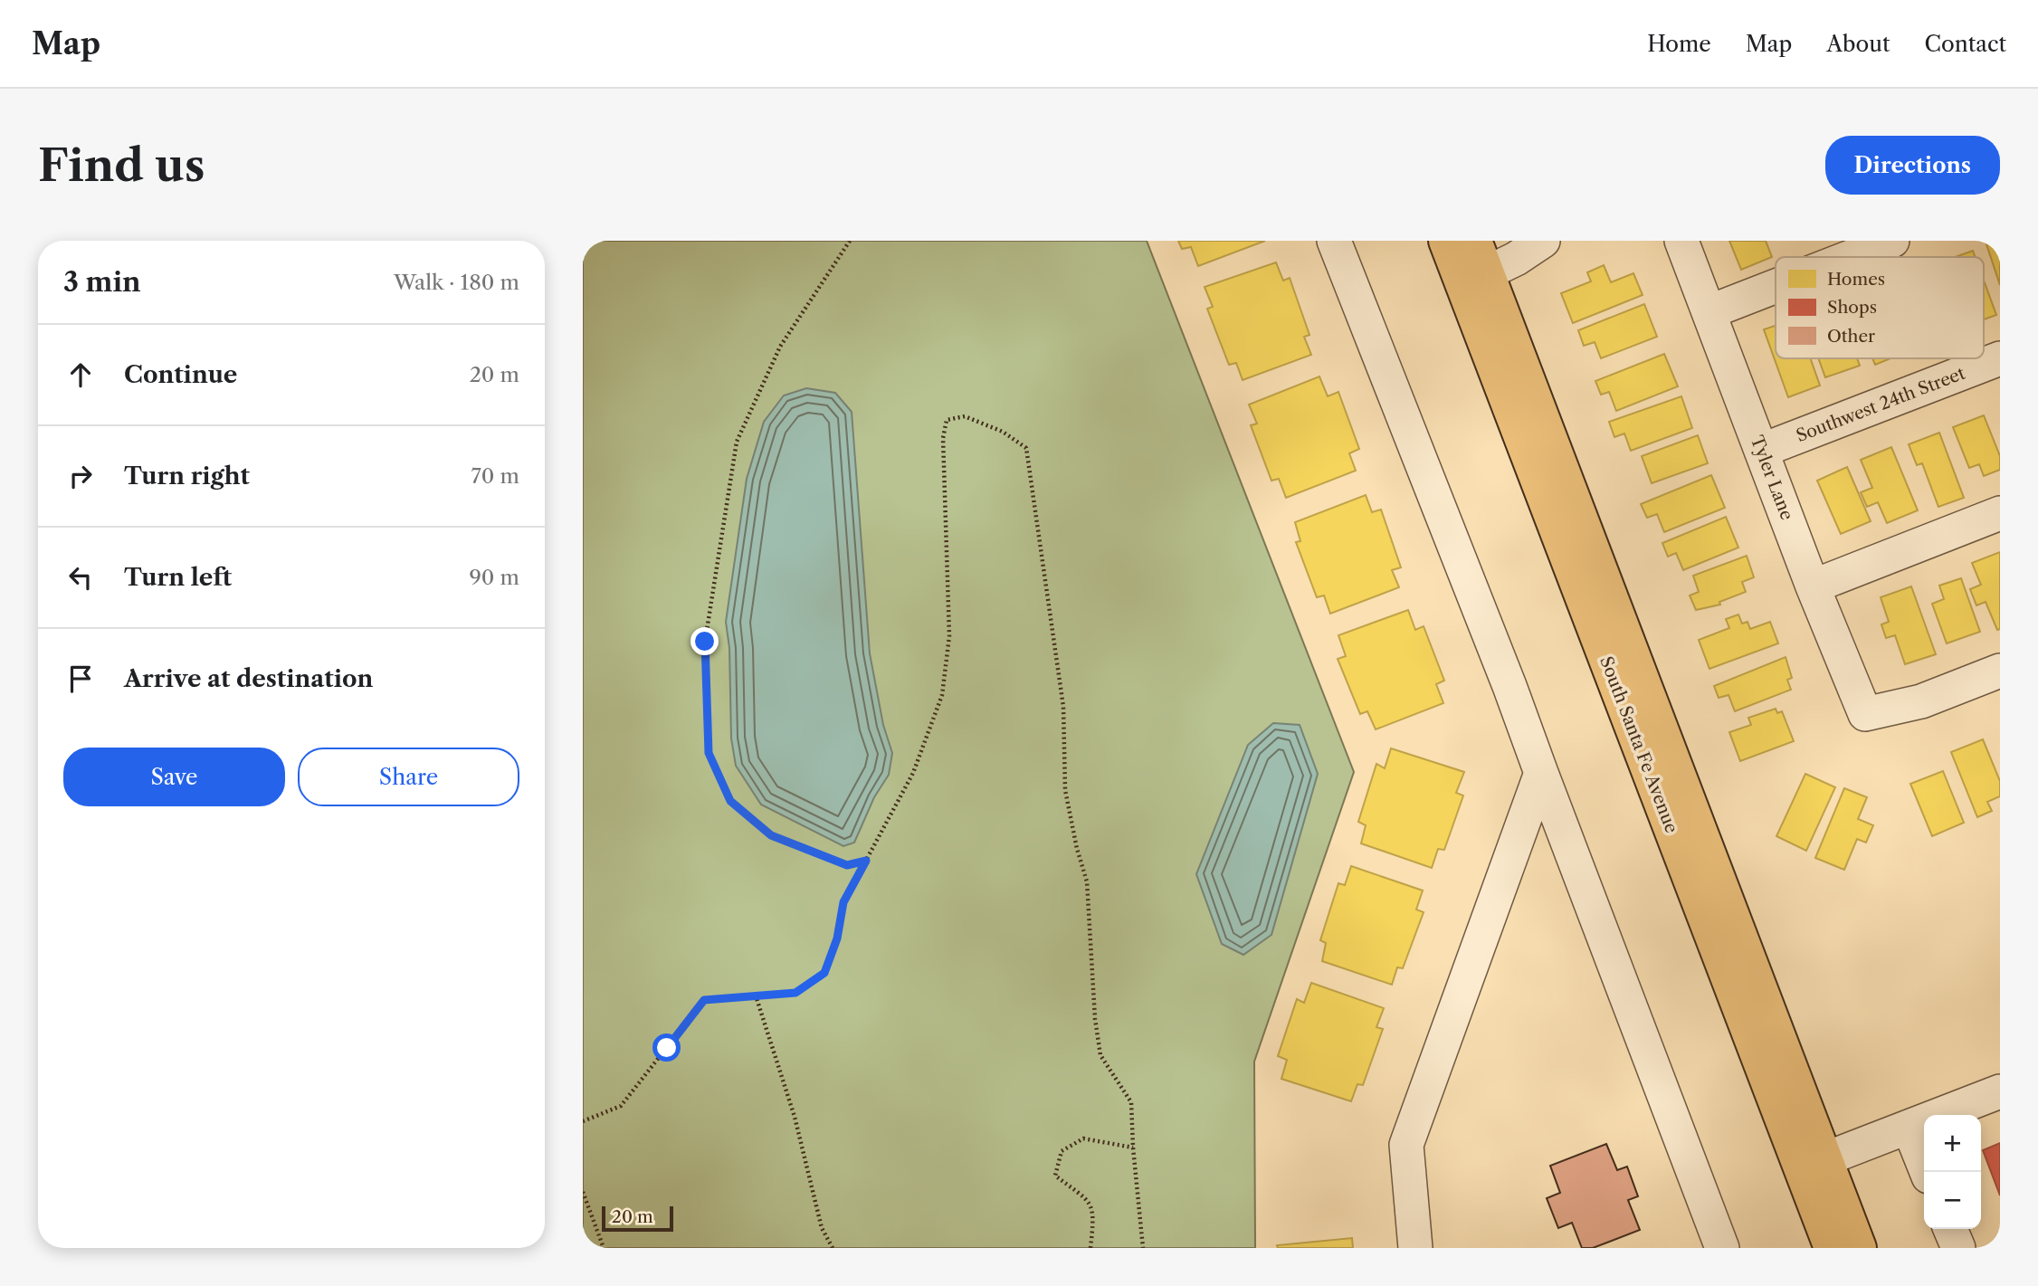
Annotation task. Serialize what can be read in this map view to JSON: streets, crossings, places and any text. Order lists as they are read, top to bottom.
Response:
{
  "streets": {
    "main road": ["South Santa Fe Avenue"],
    "street": ["Southwest 24th Street", "Tyler Lane"]
  },
  "crossings": [
    ["Southwest 24th Street", "Tyler Lane"]
  ],
  "legend": ["Homes", "Shops", "Other"],
  "scale_bar": "20 m",
  "page": {
    "header": "Map",
    "nav": [
      "Home",
      "Map",
      "About",
      "Contact"
    ],
    "buttons": [
      "Directions",
      ["Save", "Share"]
    ],
    "title": "Find us",
    "heading": ["3 min", "Walk · 180 m"],
    "list": [
      ["Continue", "20 m"],
      ["Turn right", "70 m"],
      ["Turn left", "90 m"],
      "Arrive at destination"
    ],
    "map_buttons": ["+", "−"],
    "scale": "20 m"
  }
}
